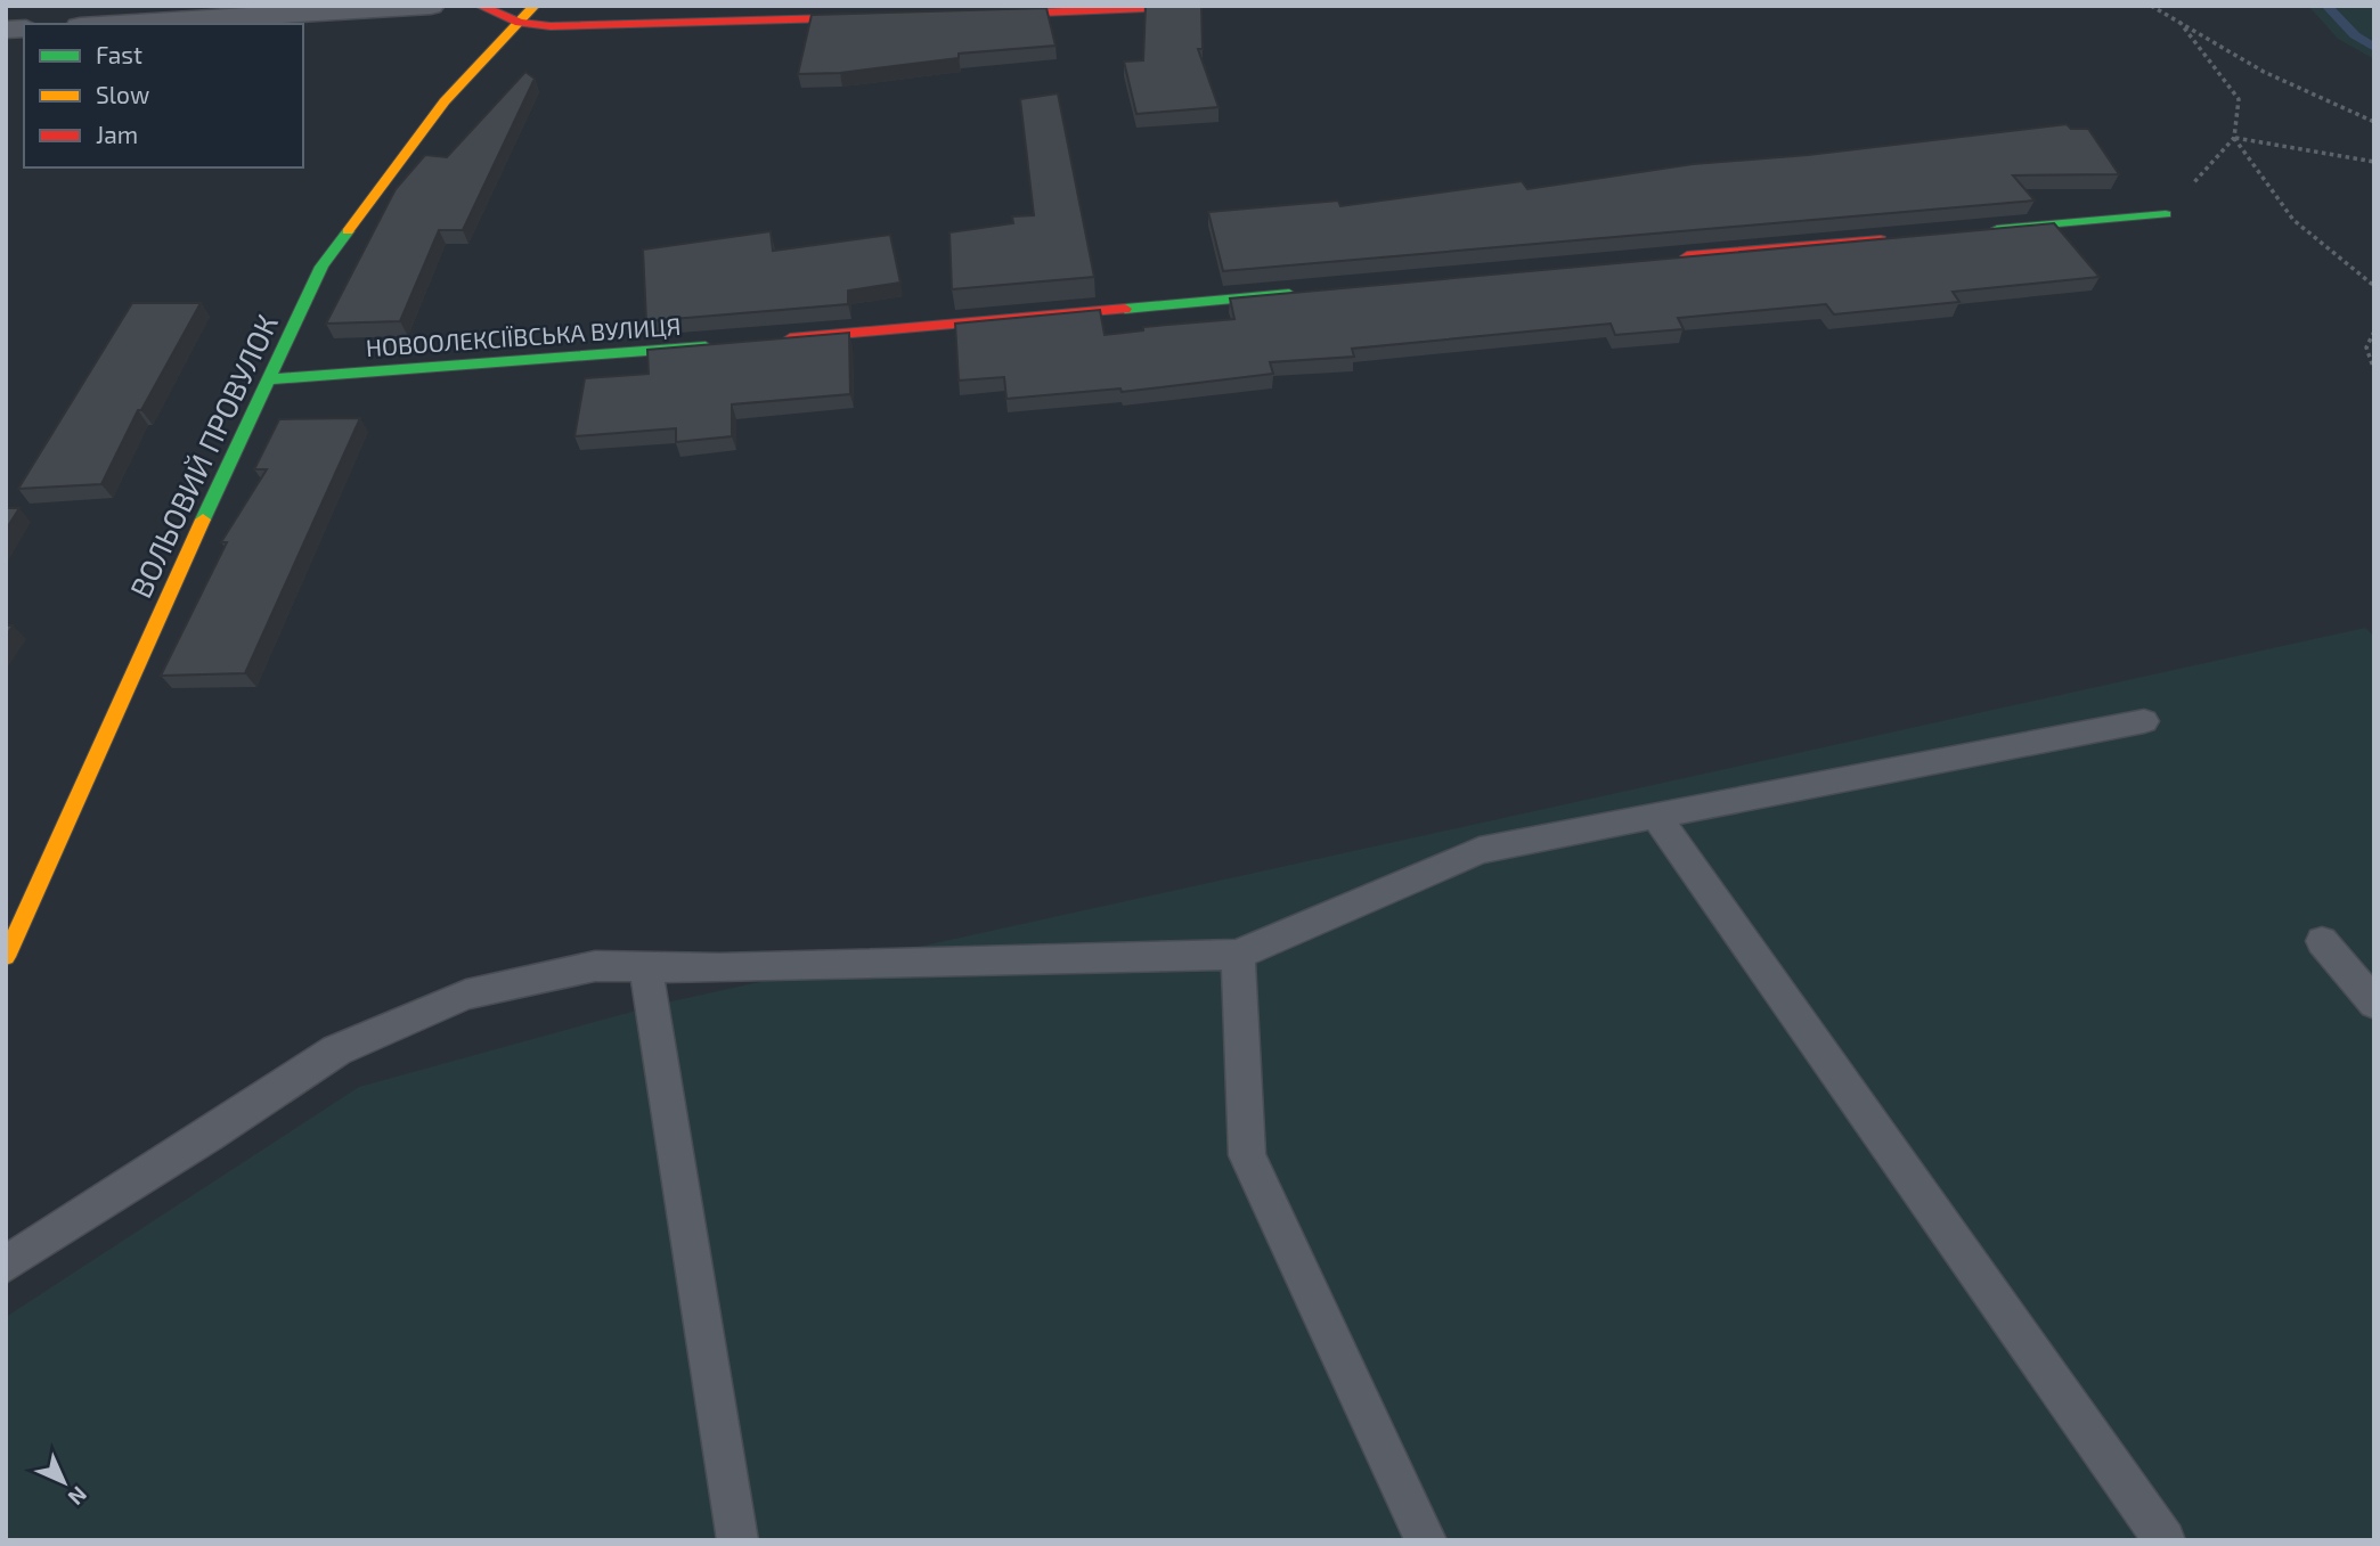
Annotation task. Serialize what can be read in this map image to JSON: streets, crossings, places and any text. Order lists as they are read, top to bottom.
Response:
{
  "streets": {
    "street": ["НОВООЛЕКСІЇВСЬКА ВУЛИЦЯ", "ВОЛЬОВИЙ ПРОВУЛОК"]
  },
  "crossings": [
    ["НОВООЛЕКСІЇВСЬКА ВУЛИЦЯ", "ВОЛЬОВИЙ ПРОВУЛОК"]
  ],
  "legend": ["Fast", "Slow", "Jam"],
  "north": "bottom right"
}
